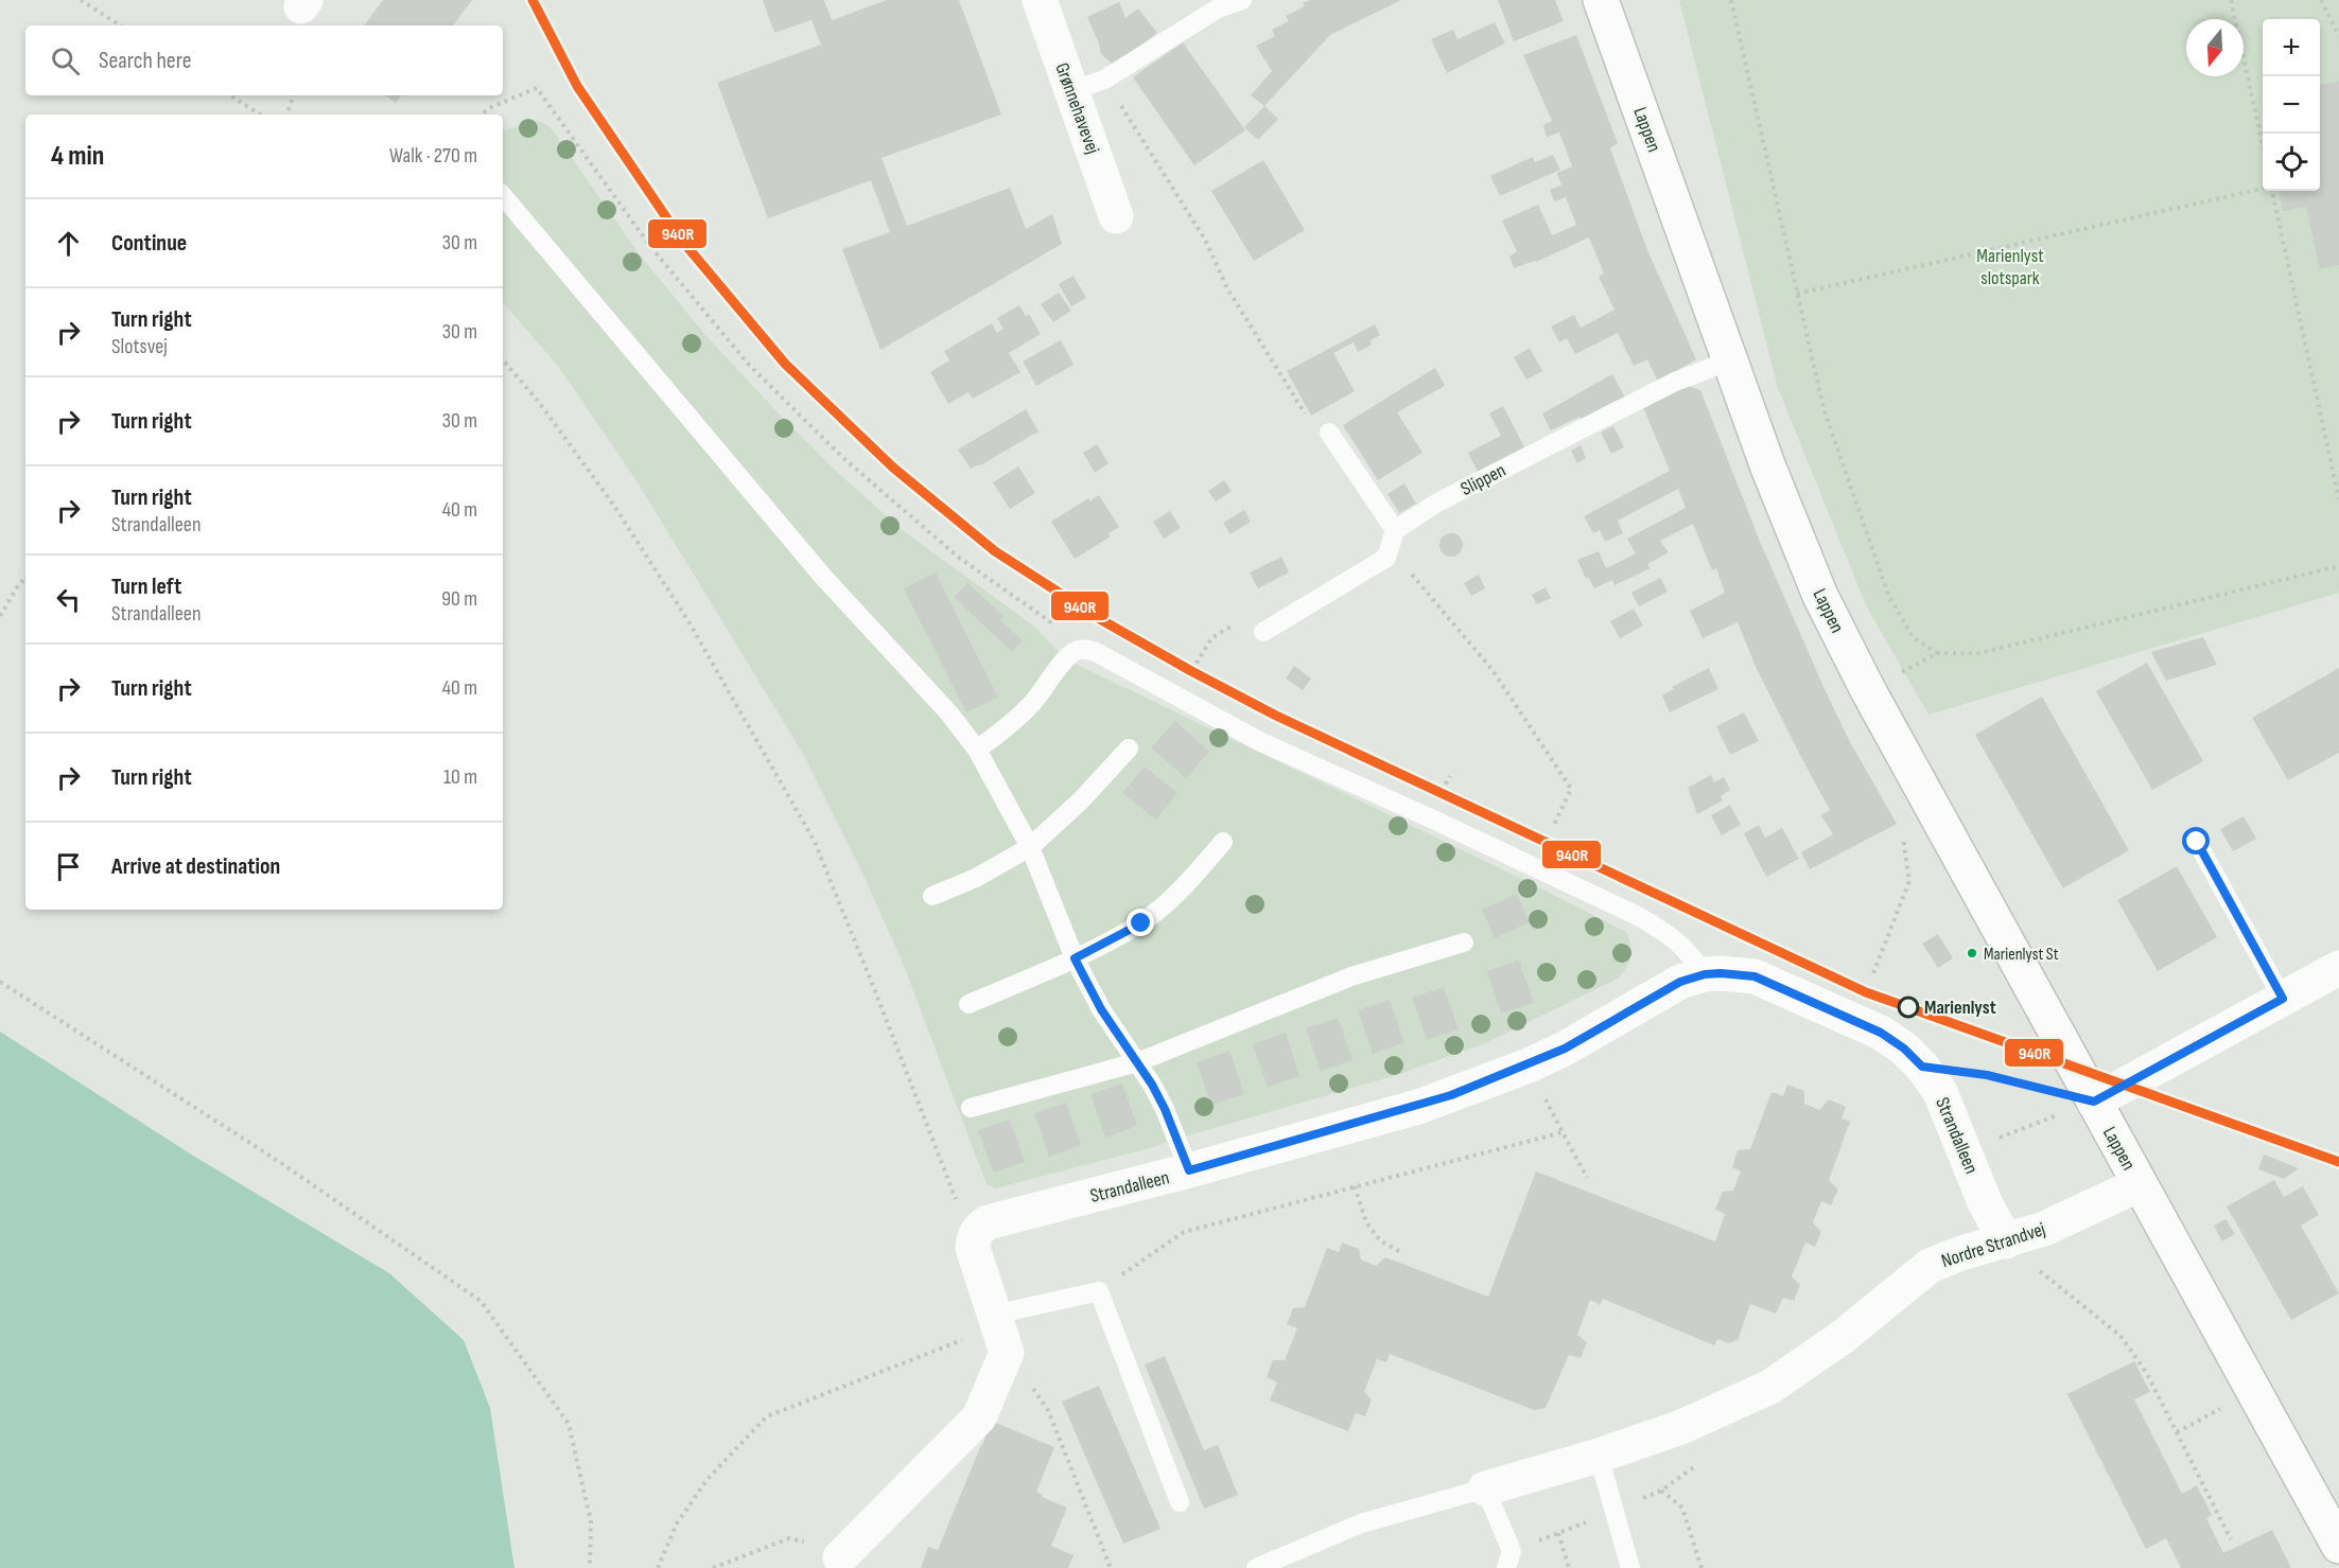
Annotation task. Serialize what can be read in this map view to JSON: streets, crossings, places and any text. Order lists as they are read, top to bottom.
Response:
{
  "streets": {
    "street": [
      "Grønnehavevej",
      "Lappen",
      "Strandalleen",
      "Nordre Strandvej"
    ],
    "lane": ["Slippen"]
  },
  "crossings": [
    ["Lappen", "Slippen"],
    ["Lappen", "Nordre Strandvej"],
    ["Strandalleen", "Nordre Strandvej"]
  ],
  "parks": ["Marienlyst slotspark"],
  "places": ["Marienlyst St", "Marienlyst"],
  "lines": ["transit line 940R"],
  "north": "bottom",
  "page": {
    "map_buttons": ["+", "−"],
    "search": "Search here",
    "heading": ["4 min", "Walk · 270 m"],
    "list": [
      ["Continue", "30 m"],
      ["Turn right", "Slotsvej", "30 m"],
      ["Turn right", "30 m"],
      ["Turn right", "Strandalleen", "40 m"],
      ["Turn left", "Strandalleen", "90 m"],
      ["Turn right", "40 m"],
      ["Turn right", "10 m"],
      "Arrive at destination"
    ]
  }
}
